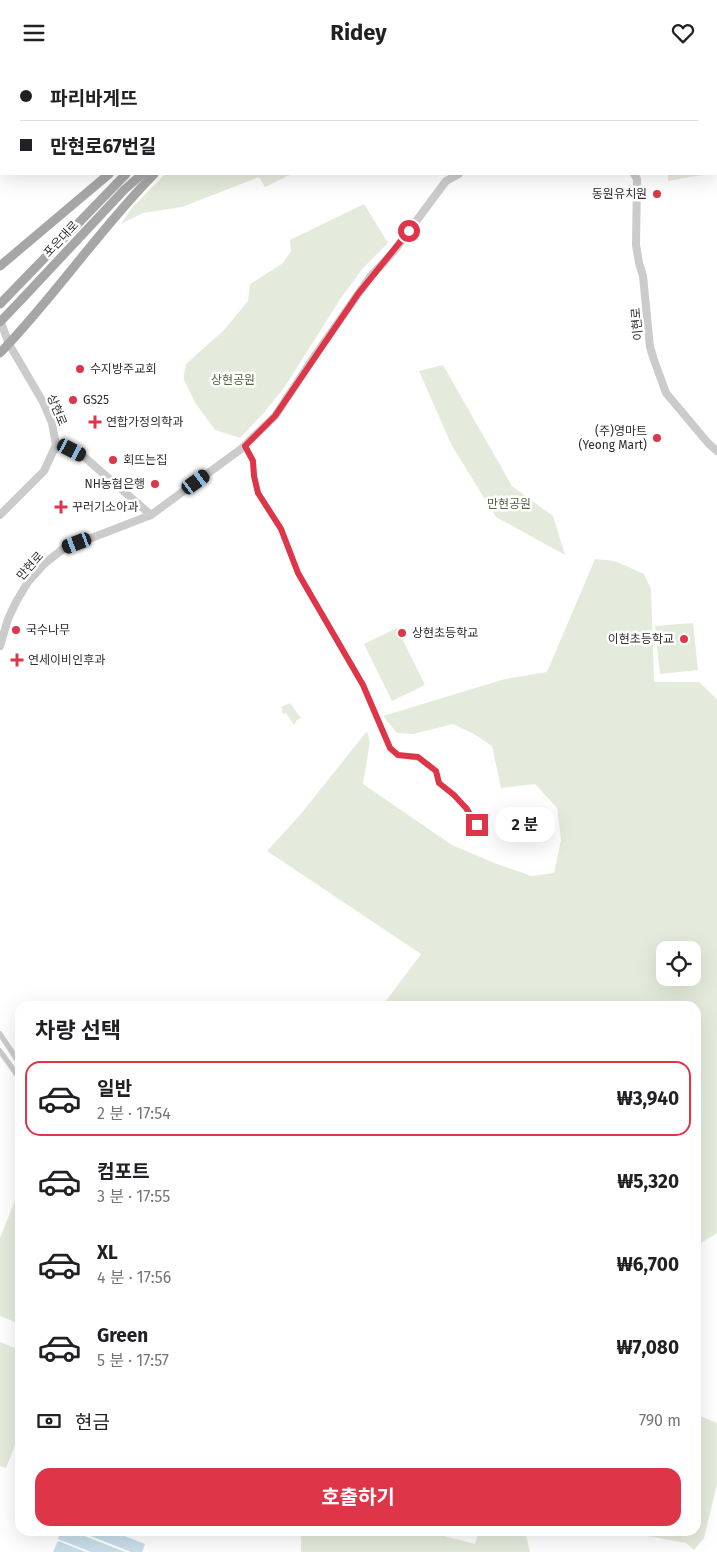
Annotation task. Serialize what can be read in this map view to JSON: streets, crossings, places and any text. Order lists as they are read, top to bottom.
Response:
{
  "streets": {
    "main road": ["포은대로"],
    "street": ["이현로", "상현로", "만현로"]
  },
  "crossings": [
    ["포은대로", "상현로"]
  ],
  "parks": ["상현공원", "만현공원"],
  "places": {
    "other": [
      "동원유치원",
      "수지방주교회",
      "GS25",
      "(주)영마트 (Yeong Mart)",
      "회뜨는집",
      "NH농협은행",
      "국수나무",
      "상현초등학교",
      "이현초등학교"
    ],
    "health": ["연합가정의학과", "꾸러기소아과", "연세이비인후과"]
  },
  "page": {
    "header": "Ridey",
    "banner": ["파리바게뜨", "만현로67번길"],
    "bubble": "2 분",
    "heading": "차량 선택",
    "list": [
      {
        "name": "일반",
        "note": "2 분 · 17:54",
        "value": "₩3,940"
      },
      {
        "name": "컴포트",
        "note": "3 분 · 17:55",
        "value": "₩5,320"
      },
      {
        "name": "XL",
        "note": "4 분 · 17:56",
        "value": "₩6,700"
      },
      {
        "name": "Green",
        "note": "5 분 · 17:57",
        "value": "₩7,080"
      }
    ],
    "pay": ["현금", "790 m"],
    "buttons": "호출하기"
  }
}
